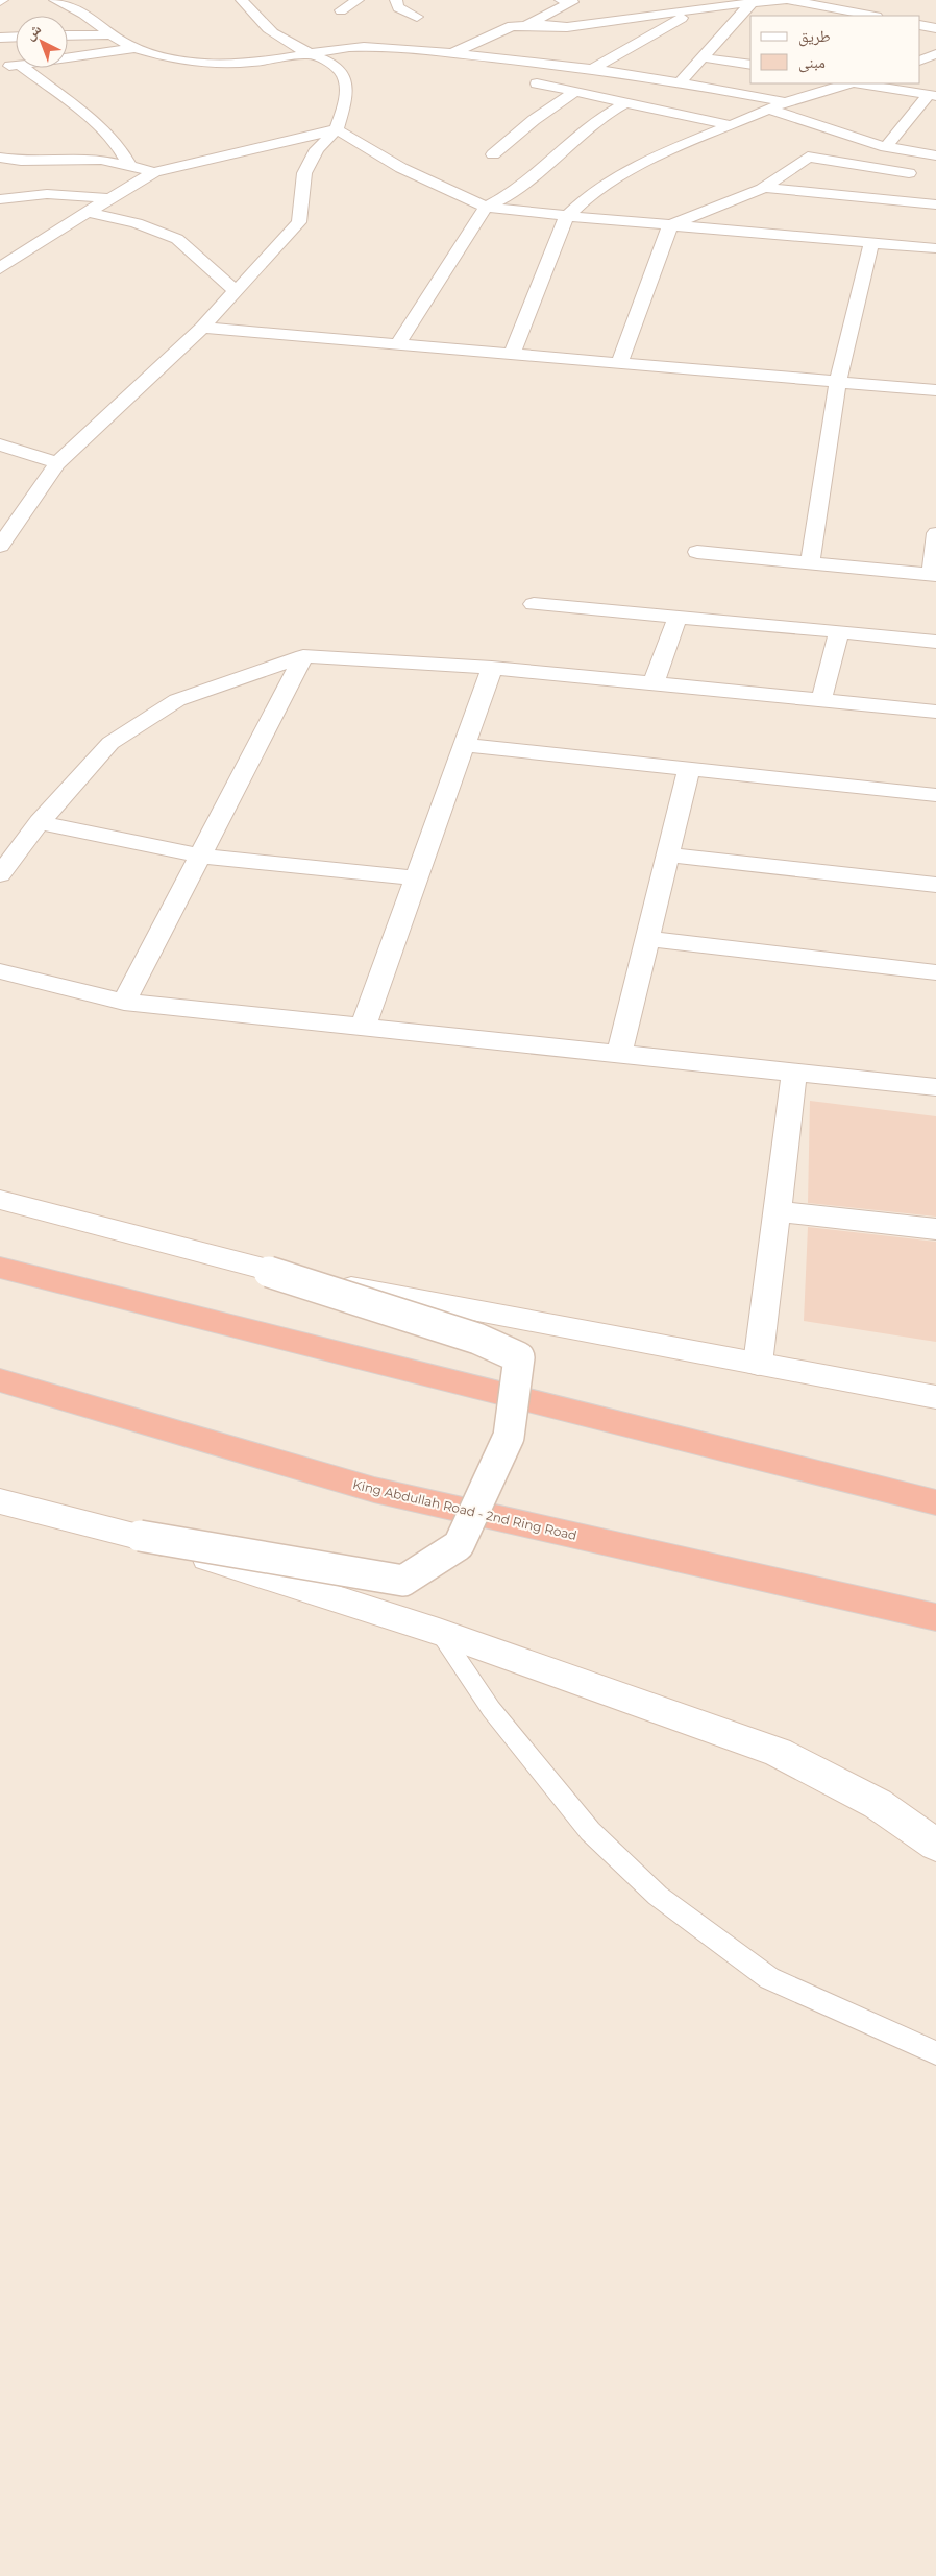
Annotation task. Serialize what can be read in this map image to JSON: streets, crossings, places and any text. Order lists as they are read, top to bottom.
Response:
{
  "streets": {
    "highway": ["King Abdullah Road - 2nd Ring Road"]
  },
  "legend": ["طريق", "مبنى"],
  "north": "top left"
}
